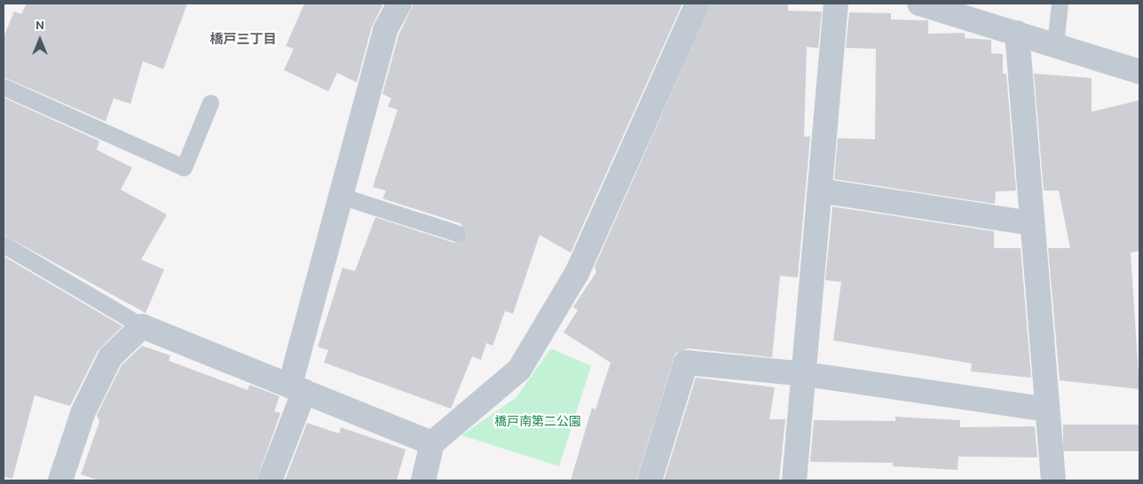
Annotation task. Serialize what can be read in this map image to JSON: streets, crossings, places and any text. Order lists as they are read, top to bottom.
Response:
{
  "districts": ["橋戸三丁目"],
  "parks": ["橋戸南第二公園"],
  "north": "top"
}
